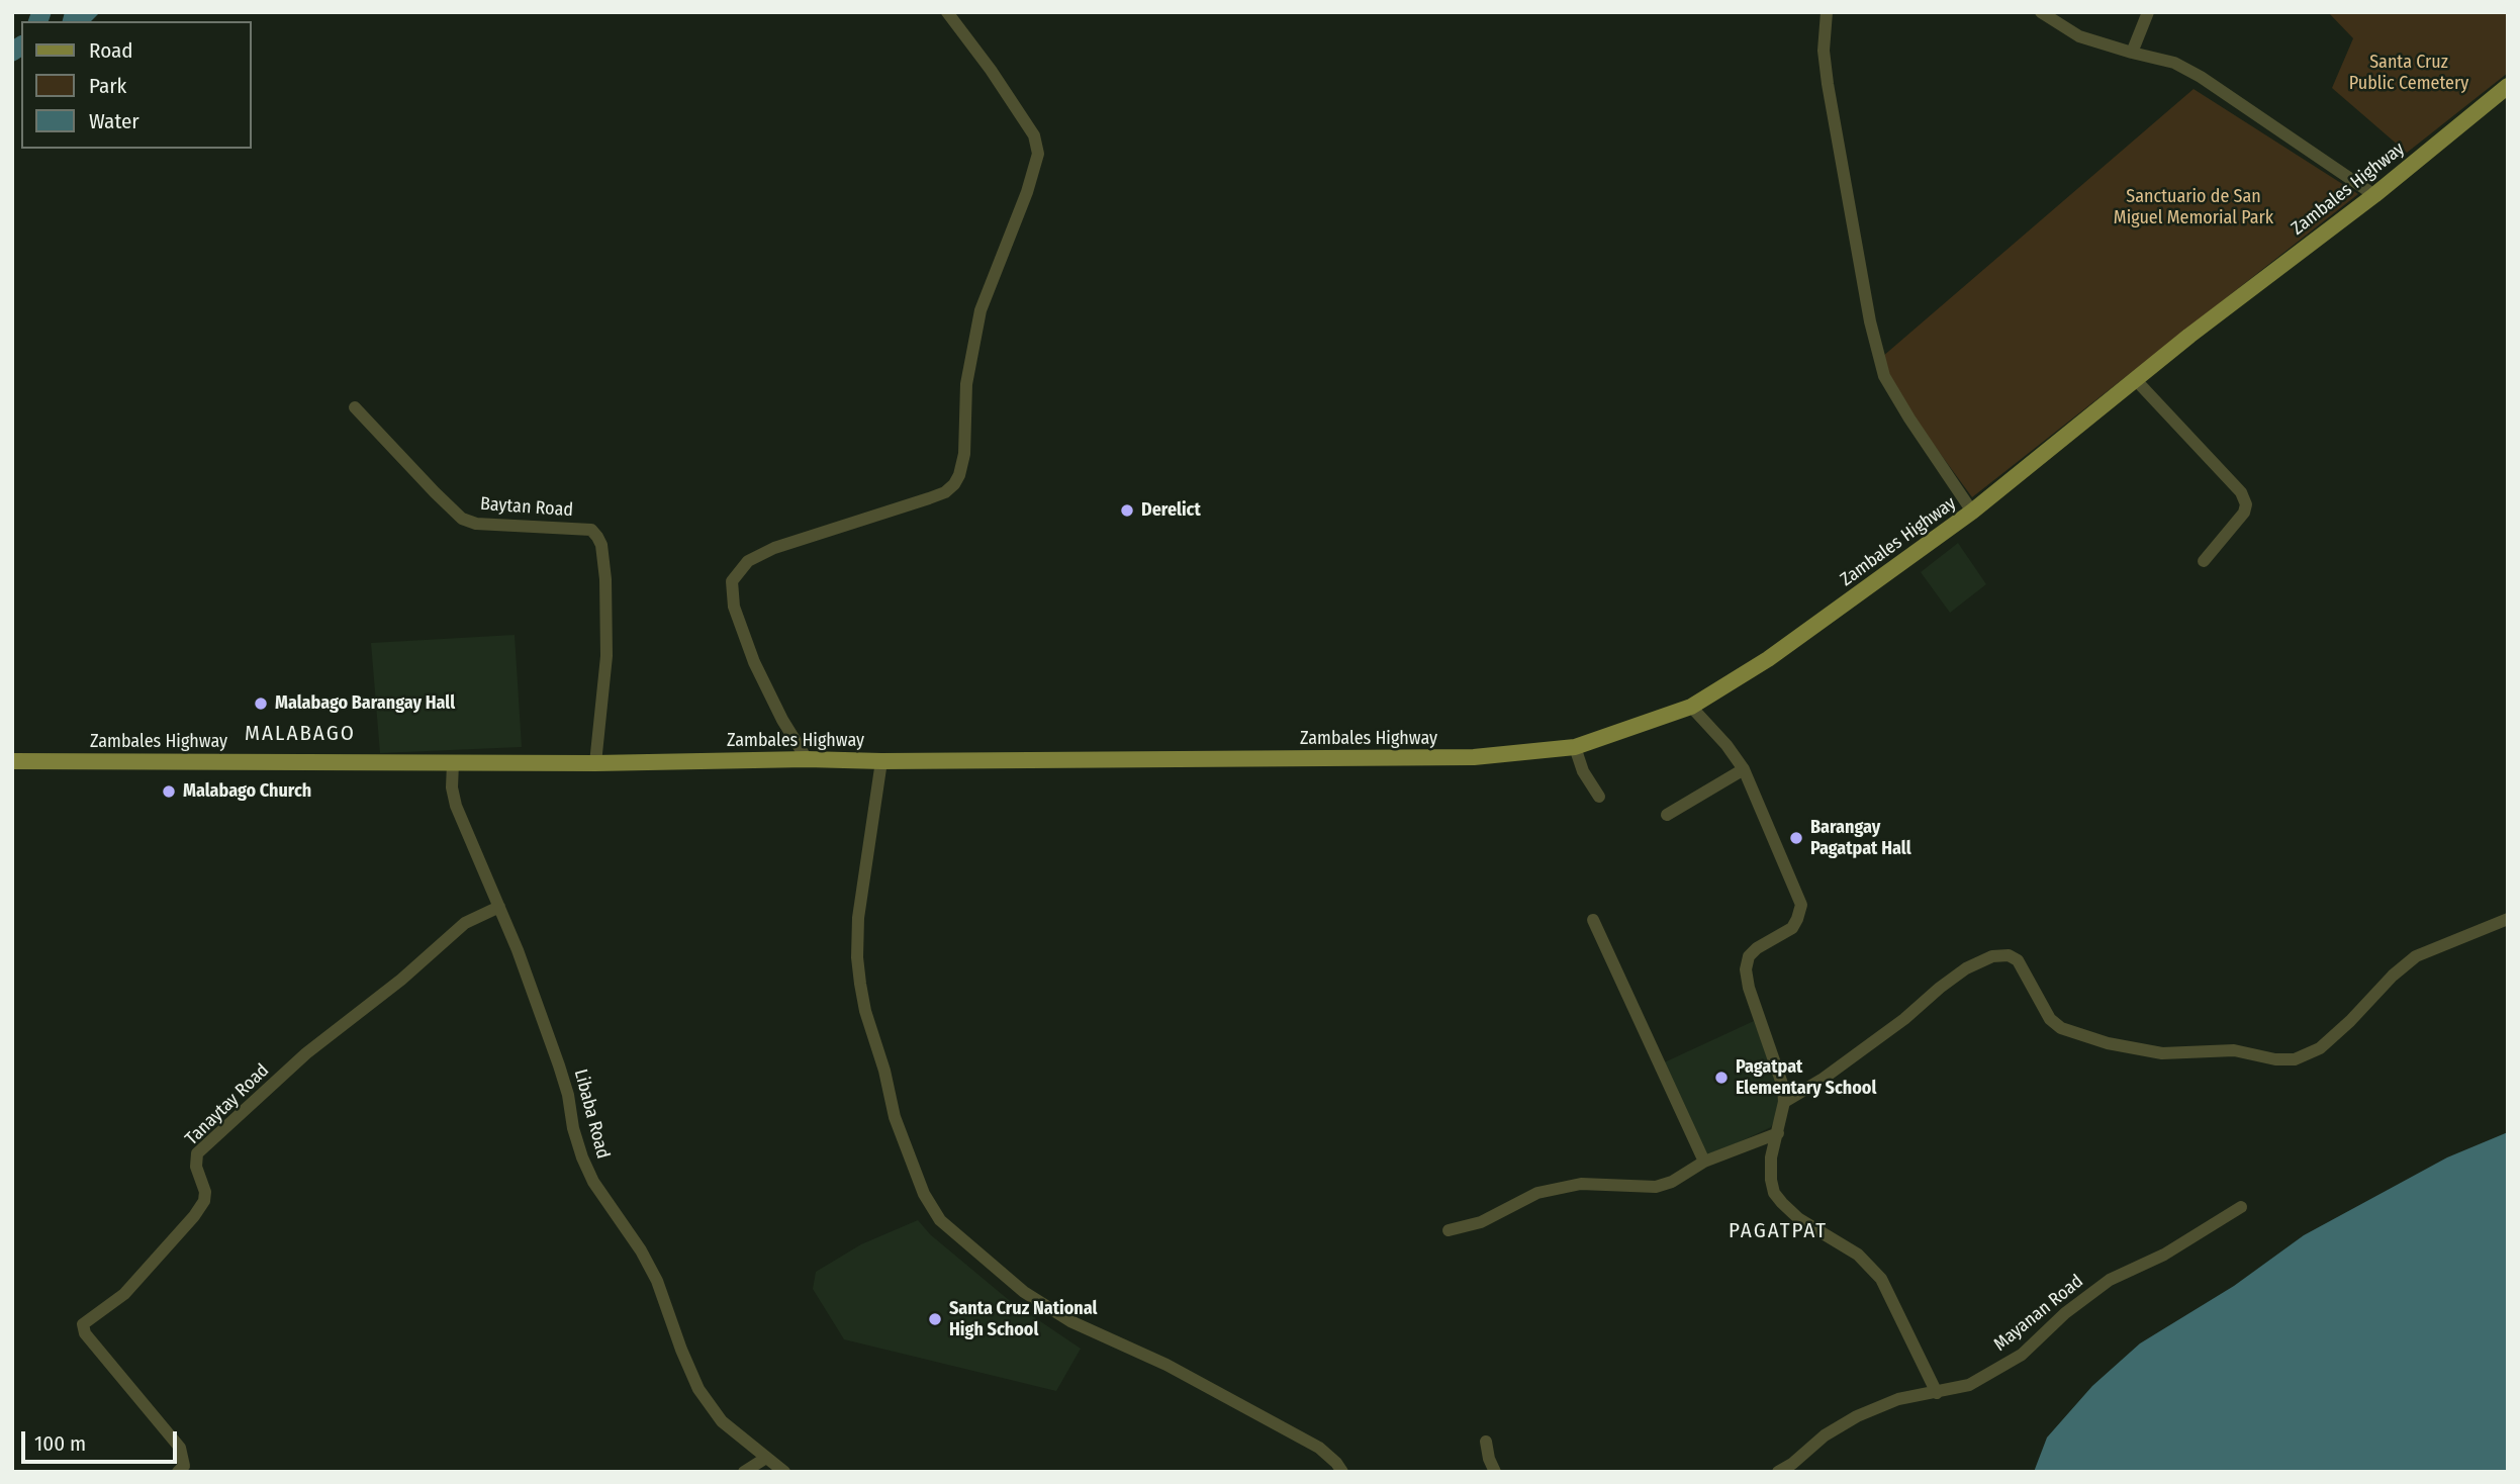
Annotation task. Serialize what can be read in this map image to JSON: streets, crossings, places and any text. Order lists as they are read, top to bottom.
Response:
{
  "streets": {
    "main road": ["Zambales Highway"],
    "street": [
      "Baytan Road",
      "Tanaytay Road",
      "Libaba Road",
      "Mayanan Road"
    ]
  },
  "crossings": [
    ["Zambales Highway", "Baytan Road"],
    ["Zambales Highway", "Libaba Road"],
    ["Tanaytay Road", "Libaba Road"]
  ],
  "districts": ["MALABAGO", "PAGATPAT"],
  "parks": ["Santa Cruz Public Cemetery", "Sanctuario de San Miguel Memorial Park"],
  "places": [
    "Derelict",
    "Malabago Barangay Hall",
    "Malabago Church",
    "Barangay Pagatpat Hall",
    "Pagatpat Elementary School",
    "Santa Cruz National High School"
  ],
  "legend": ["Road", "Park", "Water"],
  "scale_bar": "100 m"
}
